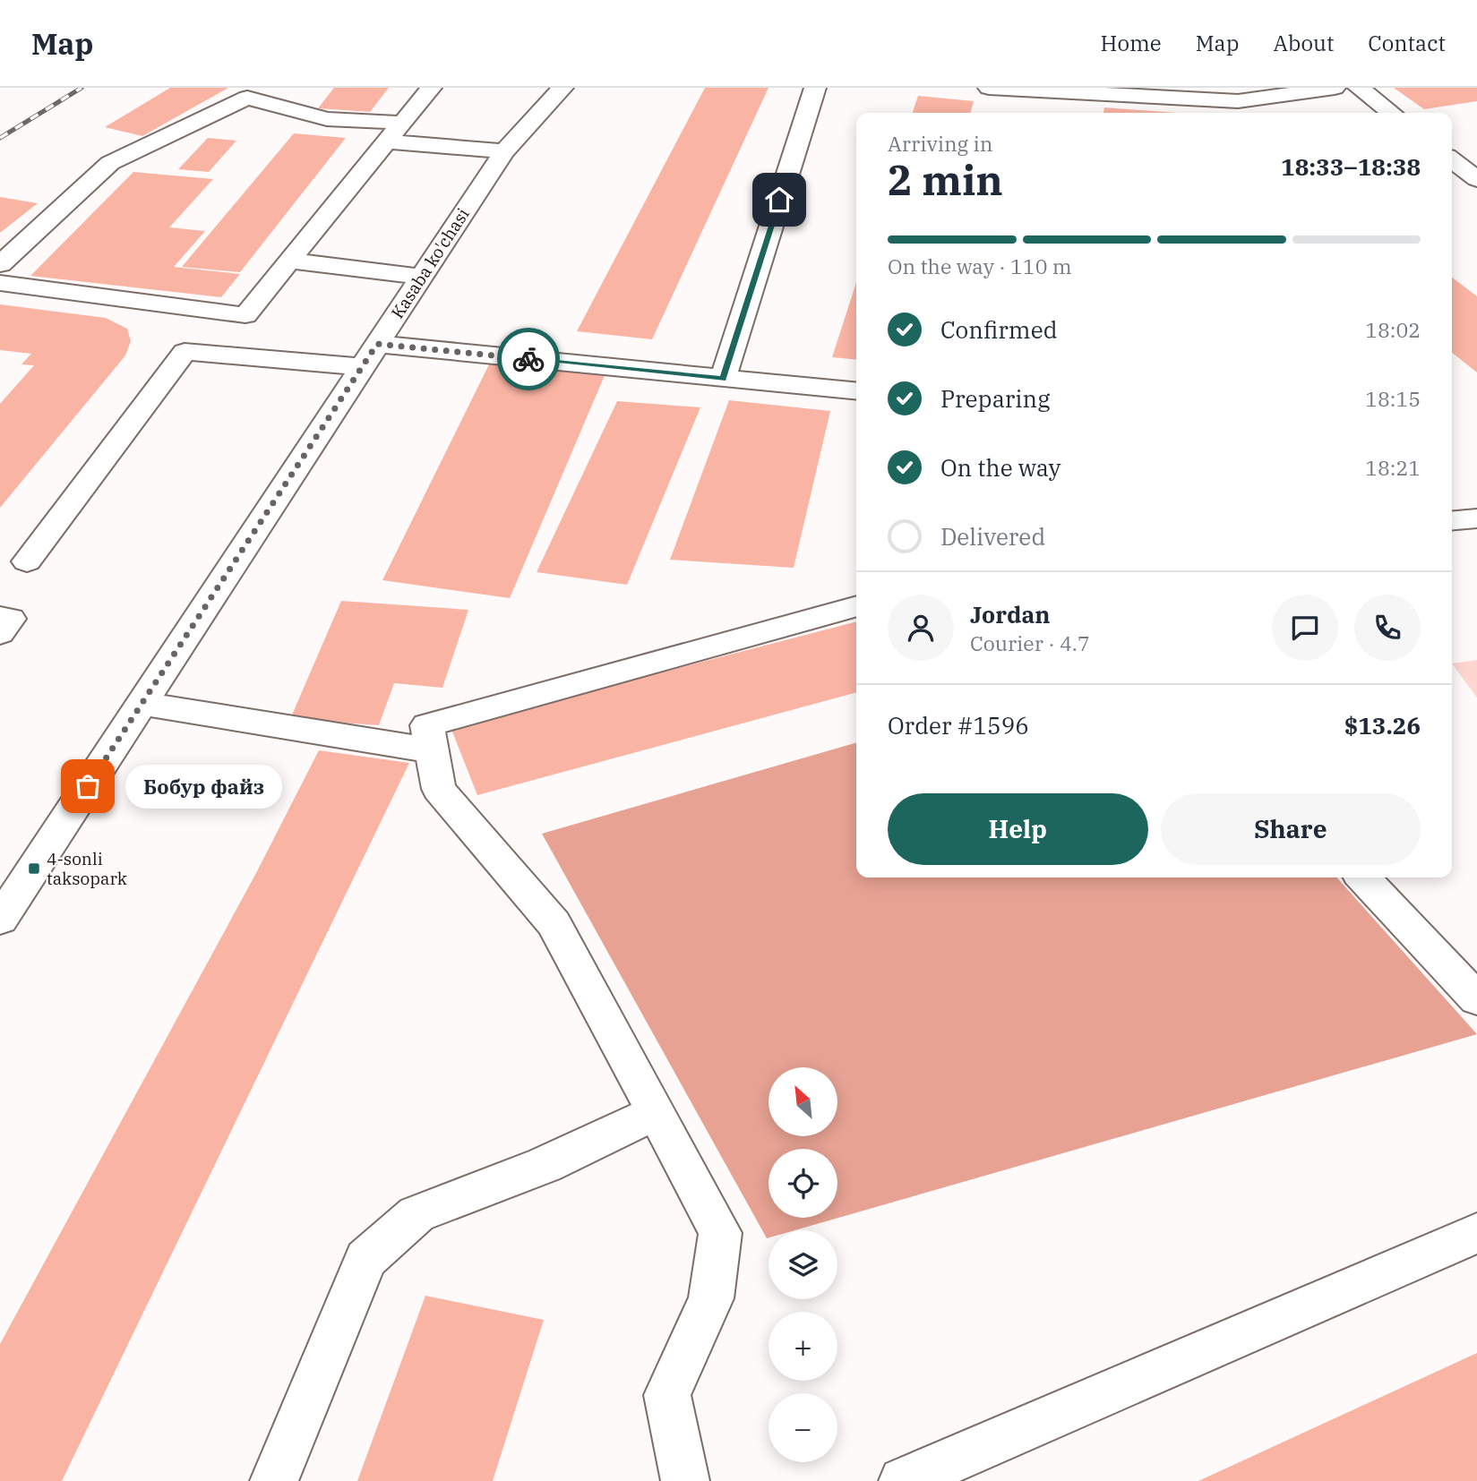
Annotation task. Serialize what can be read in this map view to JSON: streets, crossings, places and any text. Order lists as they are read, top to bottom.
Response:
{
  "streets": {
    "street": ["Kasaba ko'chasi"]
  },
  "places": {
    "other": ["Бобур файз"],
    "transit": ["4-sonli taksopark"]
  },
  "north": "top left",
  "page": {
    "header": "Map",
    "nav": [
      "Home",
      "Map",
      "About",
      "Contact"
    ],
    "heading": ["2 min", "Arriving in", "18:33–18:38"],
    "panel": [
      "Jordan",
      "Courier · 4.7",
      "Order #1596",
      "$13.26"
    ],
    "bar": "On the way · 110 m",
    "list": [
      ["Confirmed", "18:02"],
      ["Preparing", "18:15"],
      ["On the way", "18:21"],
      "Delivered"
    ],
    "bubble": "Бобур файз",
    "buttons": ["Help", "Share"],
    "map_buttons": ["+", "−"]
  }
}
